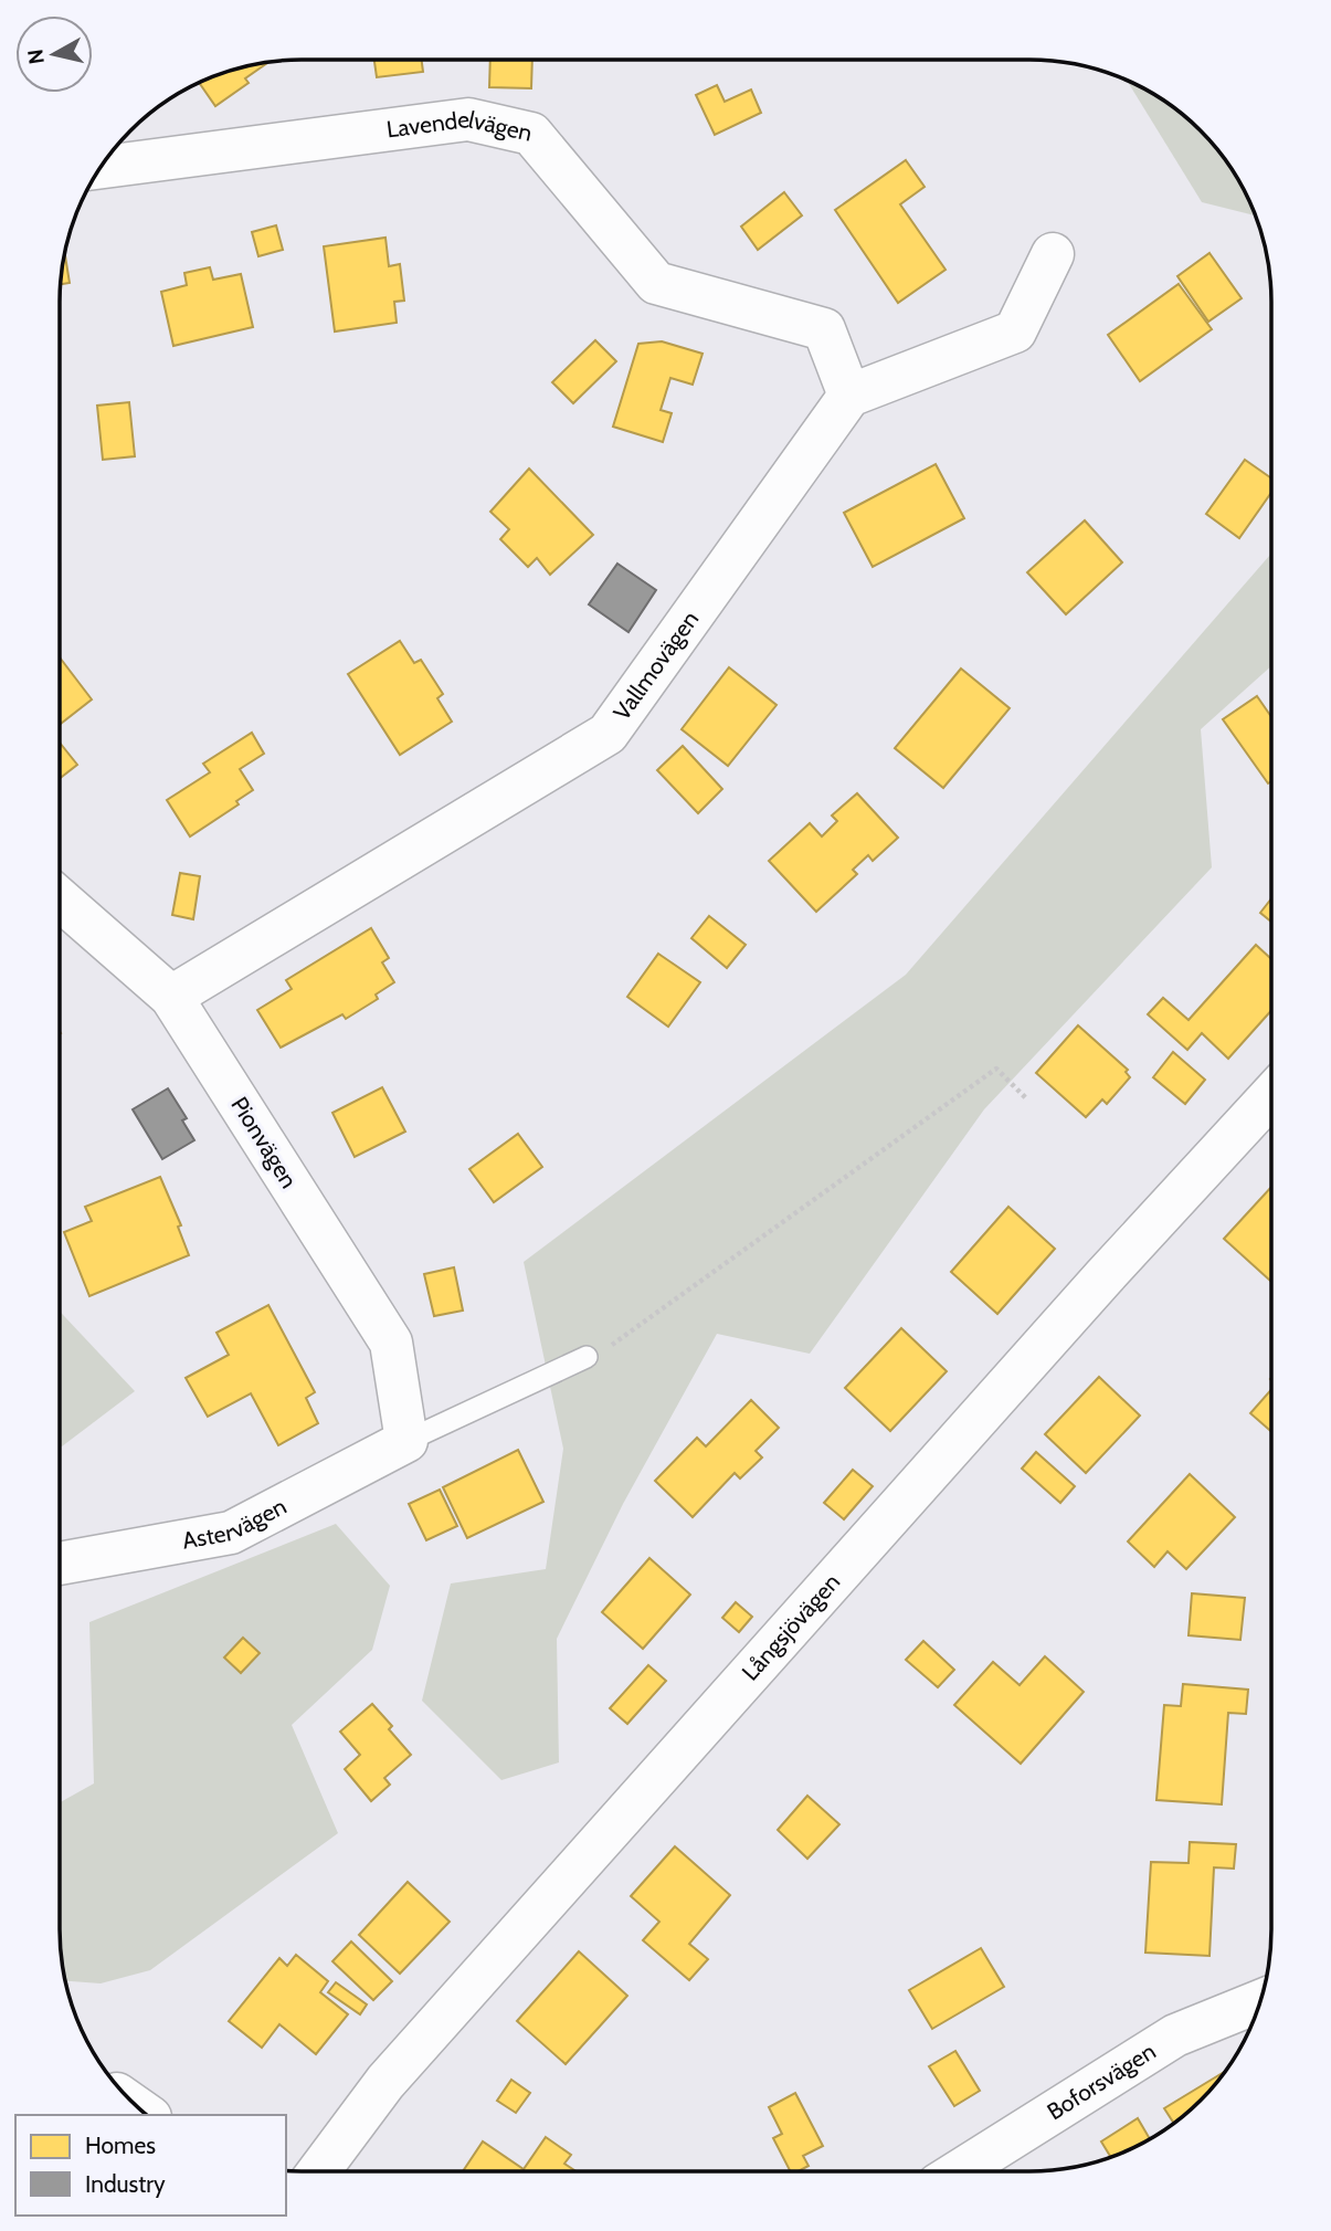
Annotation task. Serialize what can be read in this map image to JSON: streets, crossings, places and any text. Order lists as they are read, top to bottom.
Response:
{
  "streets": {
    "street": [
      "Lavendelvägen",
      "Vallmovägen",
      "Pionvägen",
      "Astervägen",
      "Långsjövägen",
      "Boforsvägen"
    ]
  },
  "crossings": [
    ["Lavendelvägen", "Vallmovägen"],
    ["Vallmovägen", "Pionvägen"],
    ["Pionvägen", "Astervägen"]
  ],
  "legend": ["Homes", "Industry"],
  "north": "left"
}
